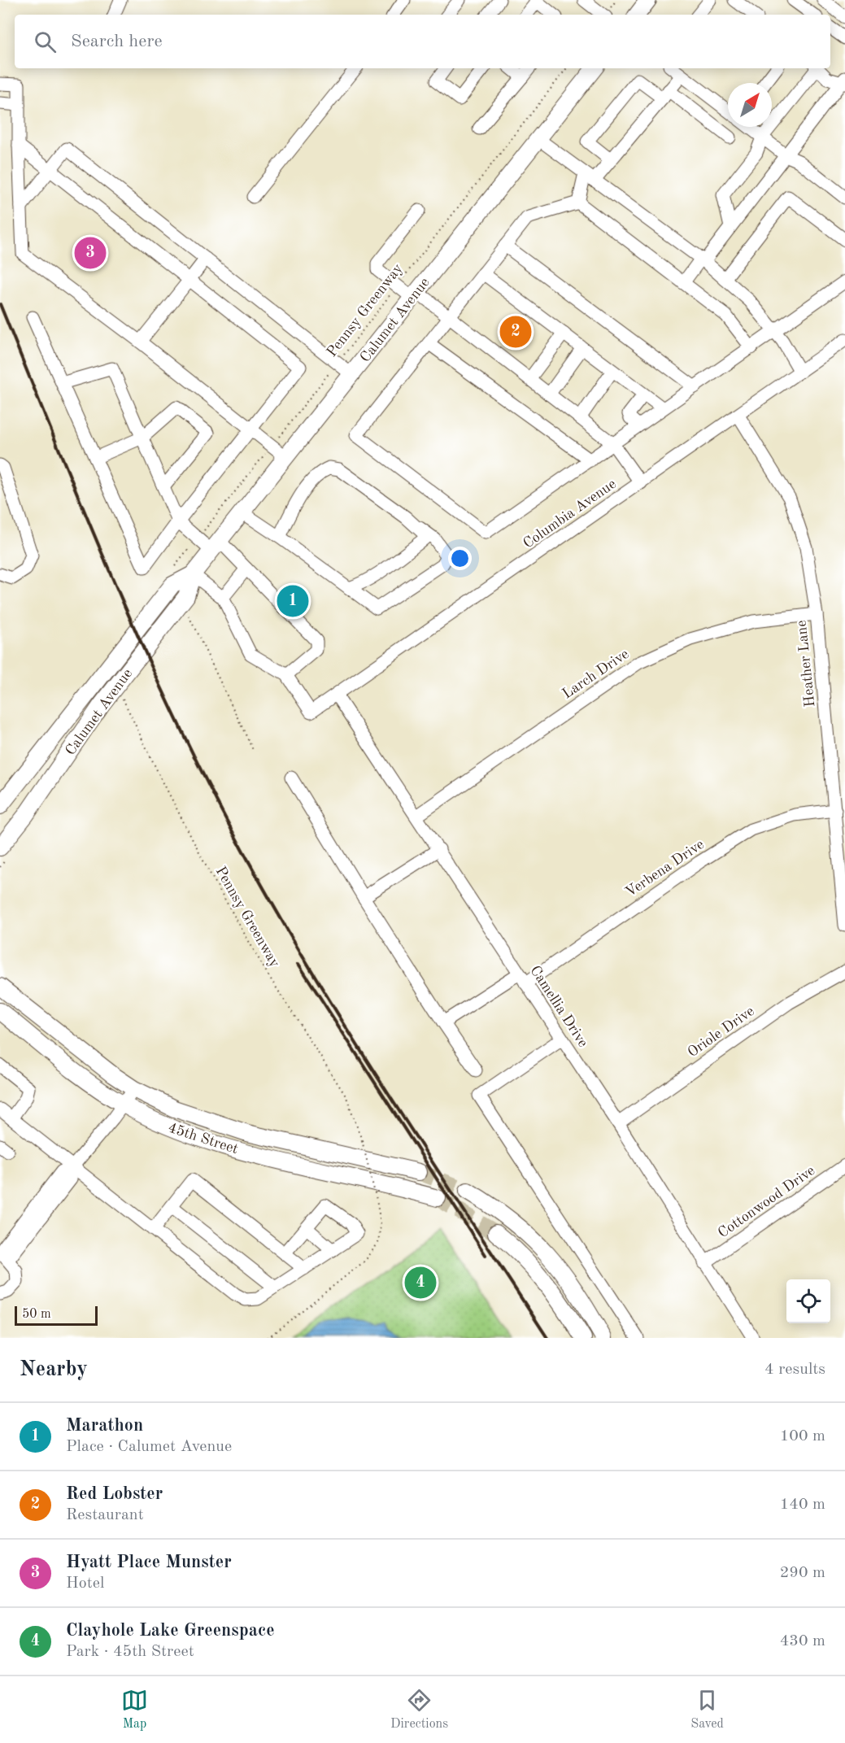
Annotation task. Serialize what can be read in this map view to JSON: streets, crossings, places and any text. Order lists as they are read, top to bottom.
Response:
{
  "streets": {
    "main road": ["Calumet Avenue", "45th Street"],
    "street": [
      "Columbia Avenue",
      "Heather Lane",
      "Larch Drive",
      "Verbena Drive",
      "Camellia Drive",
      "Oriole Drive",
      "Cottonwood Drive"
    ],
    "path": ["Pennsy Greenway"]
  },
  "crossings": [
    ["Columbia Avenue", "Heather Lane"],
    ["Columbia Avenue", "Camellia Drive"],
    ["Heather Lane", "Larch Drive"],
    ["Heather Lane", "Verbena Drive"],
    ["Larch Drive", "Camellia Drive"],
    ["Verbena Drive", "Camellia Drive"],
    ["Camellia Drive", "Oriole Drive"],
    ["Camellia Drive", "Cottonwood Drive"]
  ],
  "scale_bar": "50 m",
  "north": "top right",
  "page": {
    "search": "Search here",
    "pins": [
      "3",
      "2",
      "1",
      "4"
    ],
    "scale": "50 m",
    "heading": ["Nearby", "4 results"],
    "list": [
      {
        "mark": "1",
        "name": "Marathon",
        "note": "Place · Calumet Avenue",
        "value": "100 m"
      },
      {
        "mark": "2",
        "name": "Red Lobster",
        "note": "Restaurant",
        "value": "140 m"
      },
      {
        "mark": "3",
        "name": "Hyatt Place Munster",
        "note": "Hotel",
        "value": "290 m"
      },
      {
        "mark": "4",
        "name": "Clayhole Lake Greenspace",
        "note": "Park · 45th Street",
        "value": "430 m"
      }
    ],
    "nav": ["Map", "Directions", "Saved"]
  }
}
